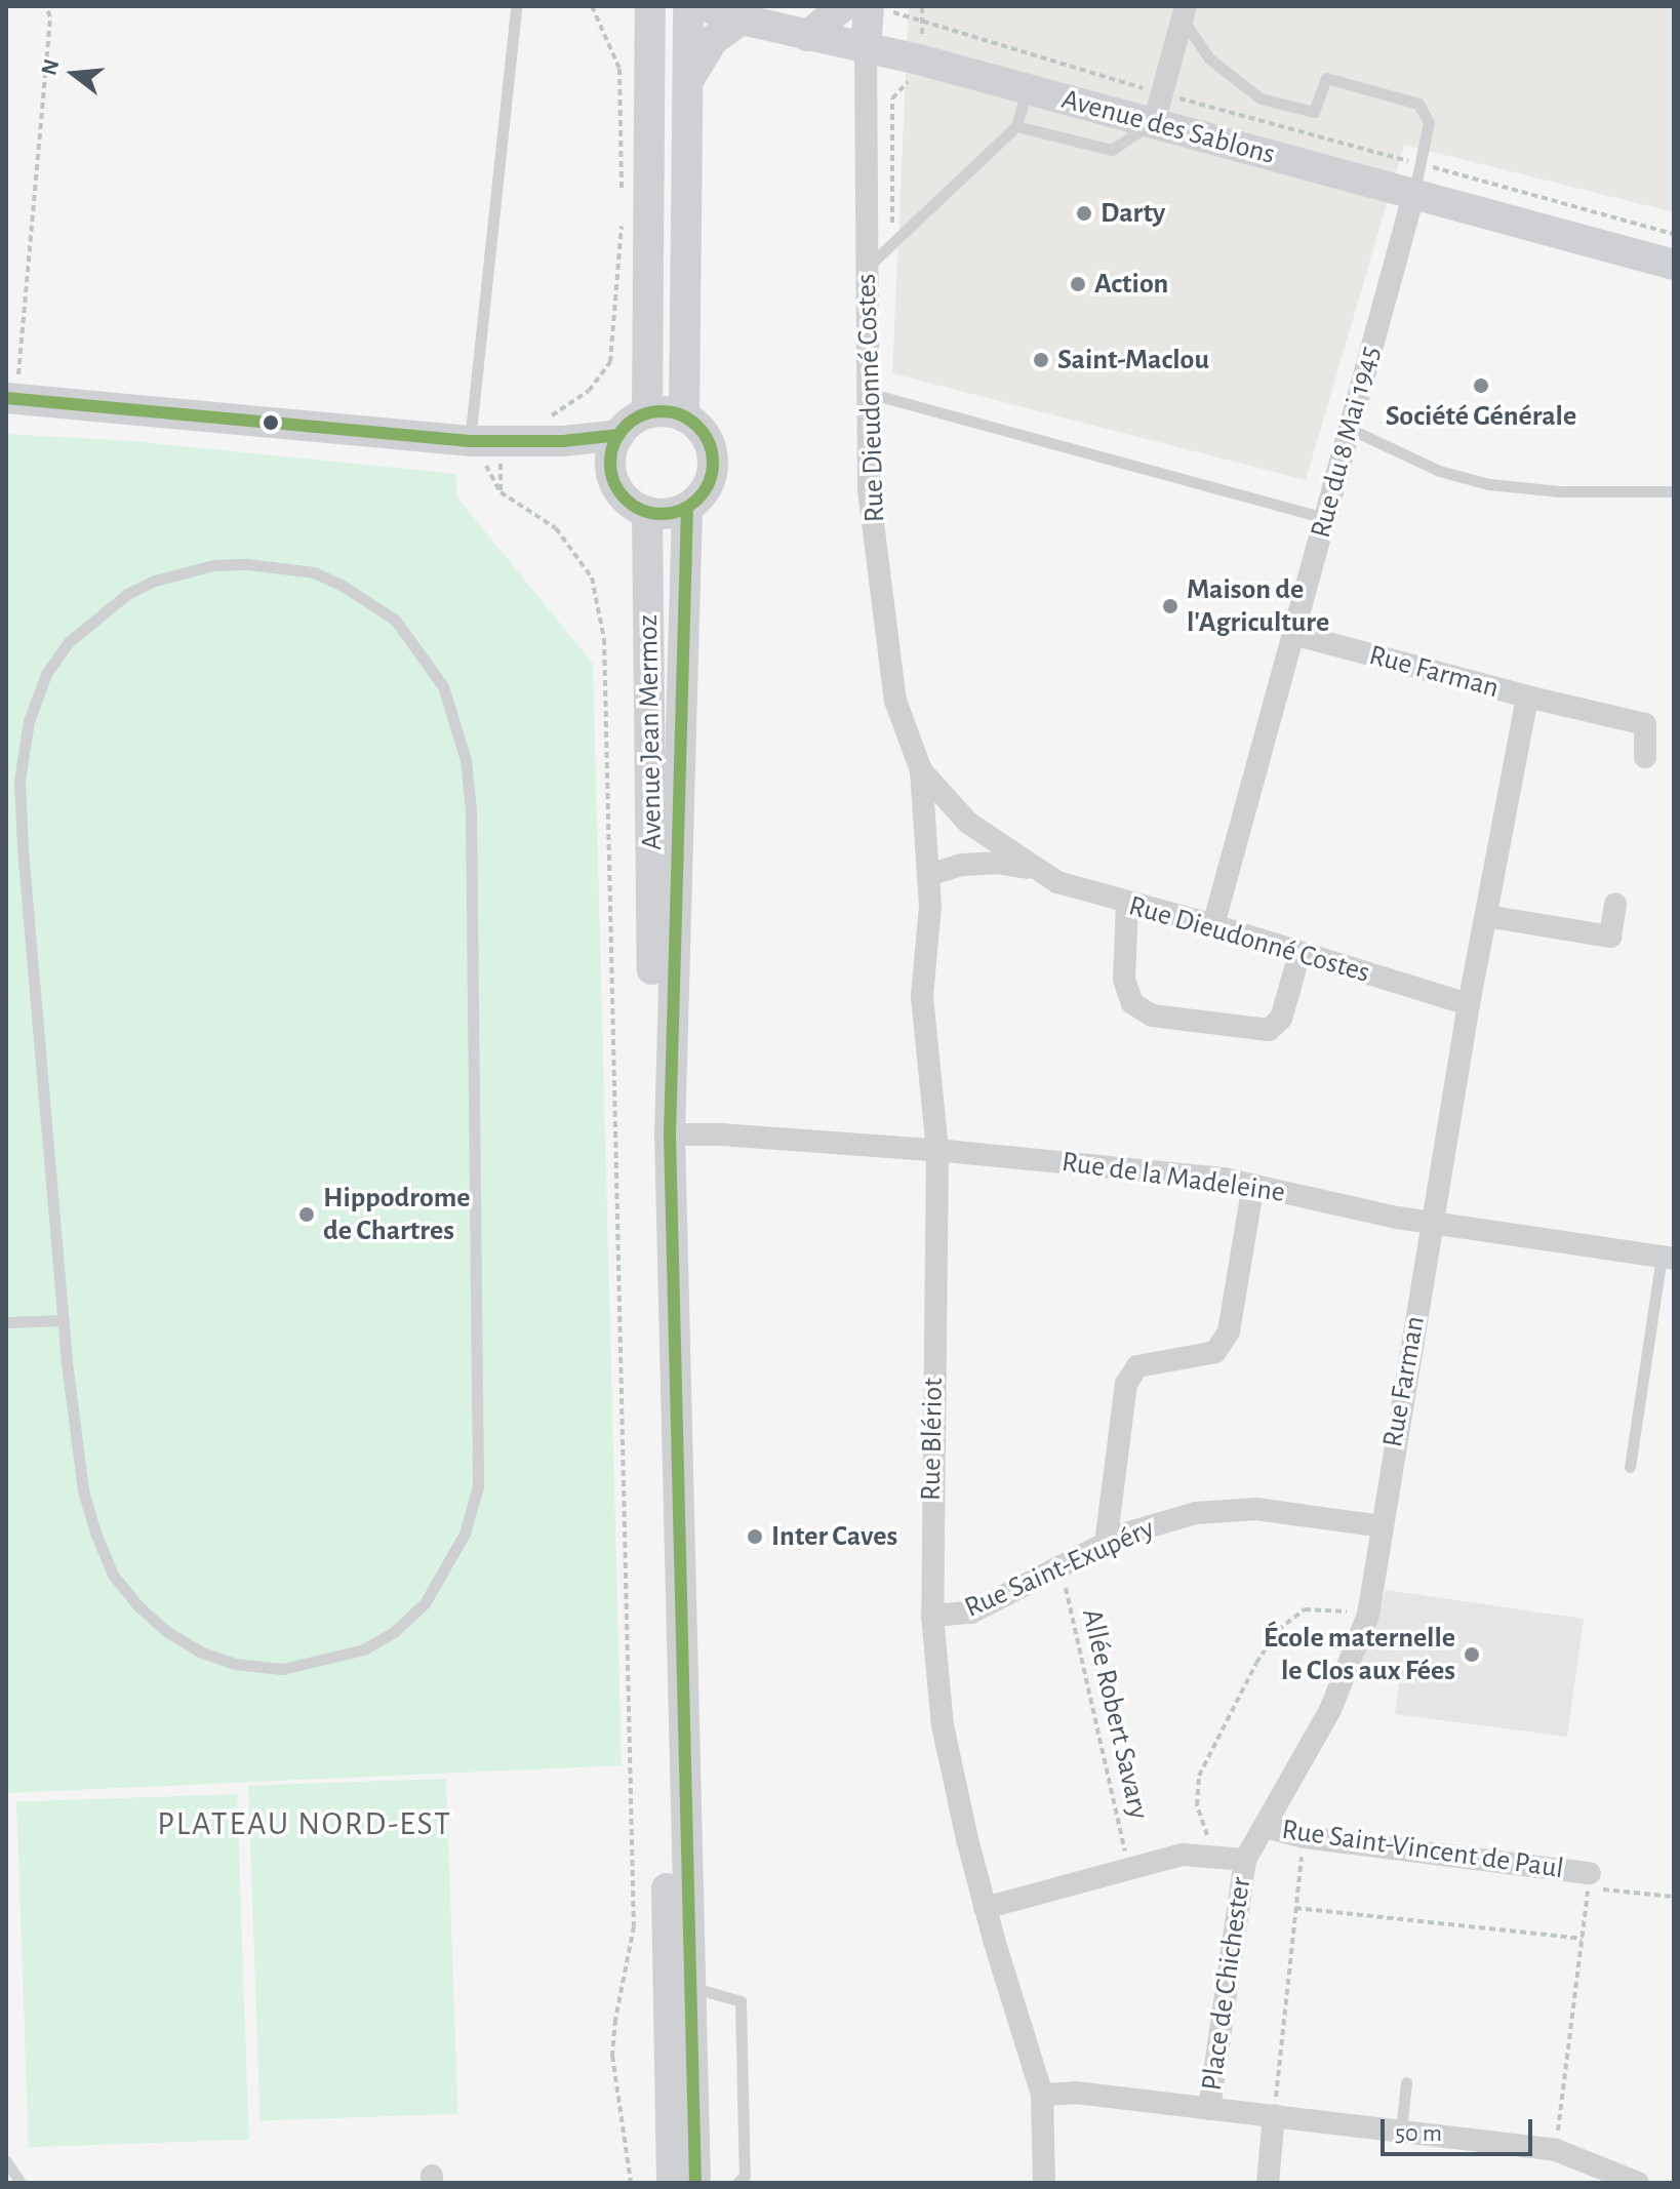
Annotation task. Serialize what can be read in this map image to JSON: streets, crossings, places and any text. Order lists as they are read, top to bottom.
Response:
{
  "streets": {
    "main road": ["Avenue des Sablons", "Avenue Jean Mermoz"],
    "street": [
      "Rue Dieudonné Costes",
      "Rue du 8 Mai 1945",
      "Rue Farman",
      "Rue de la Madeleine",
      "Rue Blériot",
      "Rue Saint-Exupéry",
      "Rue Saint-Vincent de Paul",
      "Place de Chichester"
    ],
    "path": ["Allée Robert Savary"]
  },
  "crossings": [
    ["Avenue des Sablons", "Rue Dieudonné Costes"],
    ["Avenue des Sablons", "Rue du 8 Mai 1945"],
    ["Rue Dieudonné Costes", "Rue du 8 Mai 1945"],
    ["Rue Dieudonné Costes", "Rue Farman"],
    ["Rue Dieudonné Costes", "Rue Blériot"],
    ["Rue du 8 Mai 1945", "Rue Farman"],
    ["Rue Farman", "Rue de la Madeleine"],
    ["Rue Farman", "Rue Saint-Exupéry"],
    ["Rue Farman", "Rue Saint-Vincent de Paul"],
    ["Avenue Jean Mermoz", "Rue de la Madeleine"],
    ["Rue de la Madeleine", "Rue Blériot"],
    ["Rue Blériot", "Rue Saint-Exupéry"],
    ["Rue Blériot", "Rue Saint-Vincent de Paul"],
    ["Rue Saint-Exupéry", "Allée Robert Savary"],
    ["Allée Robert Savary", "Rue Saint-Vincent de Paul"],
    ["Rue Saint-Vincent de Paul", "Place de Chichester"]
  ],
  "districts": ["PLATEAU NORD-EST"],
  "places": [
    "Darty",
    "Action",
    "Saint-Maclou",
    "Société Générale",
    "Maison de l'Agriculture",
    "Hippodrome de Chartres",
    "Inter Caves",
    "École maternelle le Clos aux Fées"
  ],
  "lines": ["transit line 8"],
  "scale_bar": "50 m",
  "north": "left"
}
